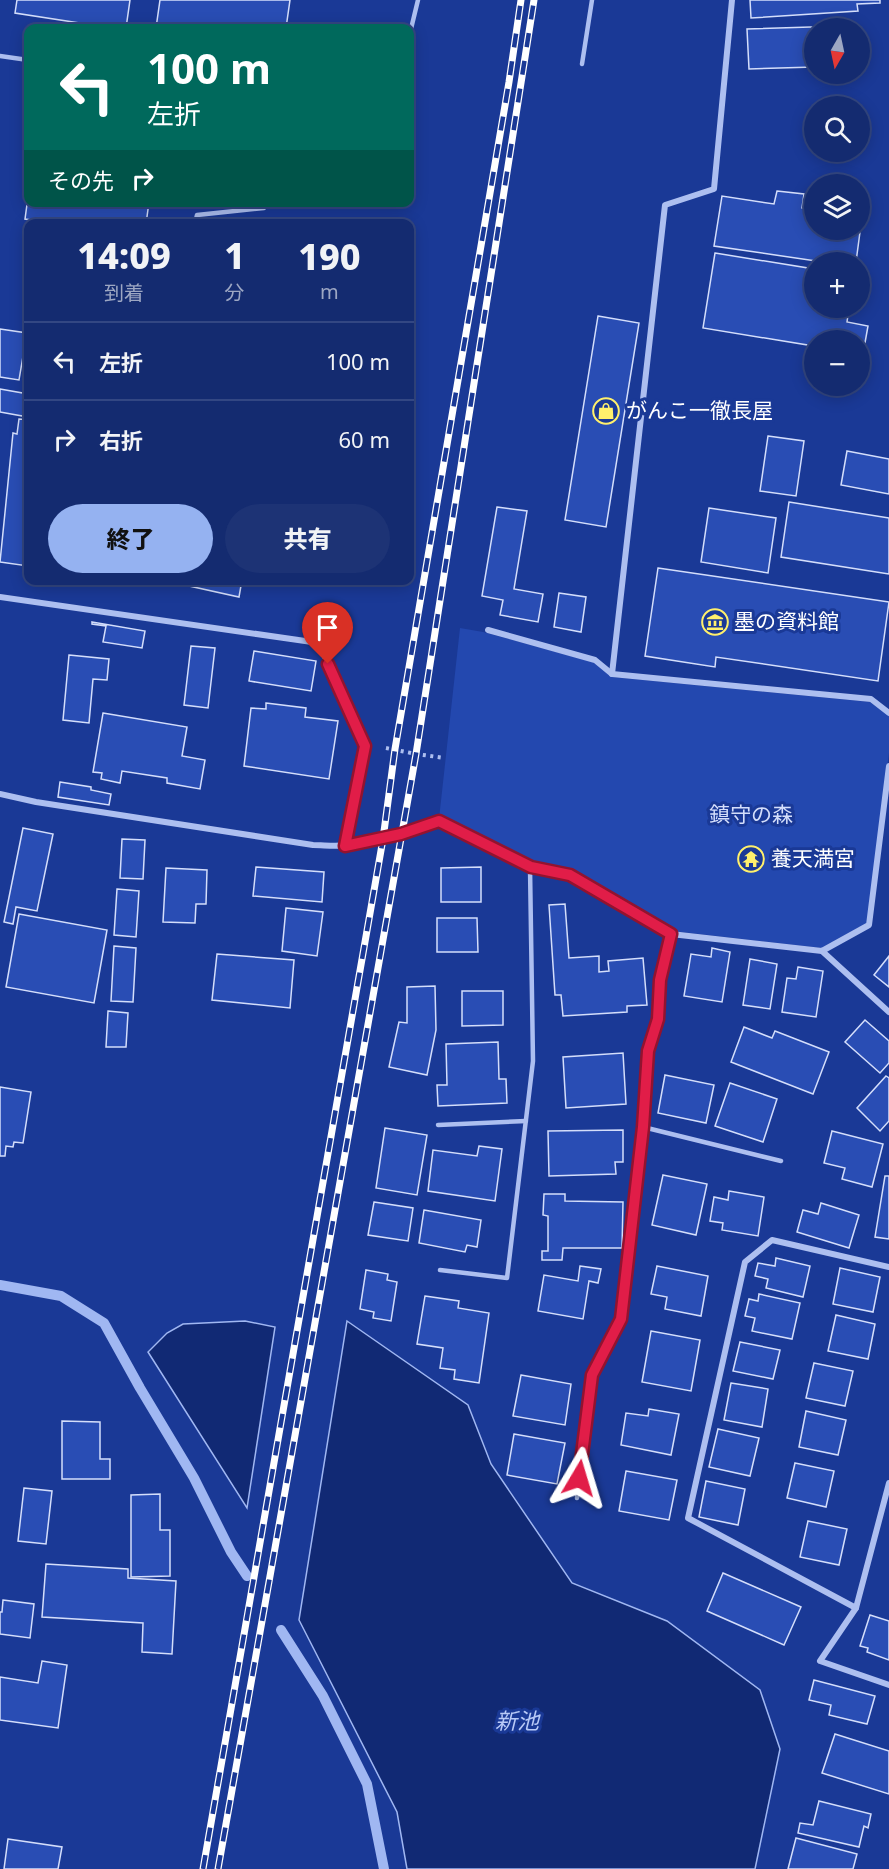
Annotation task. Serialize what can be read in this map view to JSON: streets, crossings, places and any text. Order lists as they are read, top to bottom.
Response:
{
  "water": ["新池"],
  "parks": ["鎮守の森"],
  "places": {
    "shop": ["がんこ一徹長屋"],
    "museum": ["墨の資料館"],
    "temple": ["養天満宮"]
  },
  "north": "bottom",
  "page": {
    "map_buttons": ["+", "−"],
    "turn": ["100 m", "左折"],
    "then": "その先",
    "eta": [
      "14:09",
      "到着",
      "1",
      "分",
      "190",
      "m"
    ],
    "list": [
      {
        "name": "左折",
        "value": "100 m"
      },
      {
        "name": "右折",
        "value": "60 m"
      }
    ],
    "buttons": ["終了", "共有"]
  }
}
